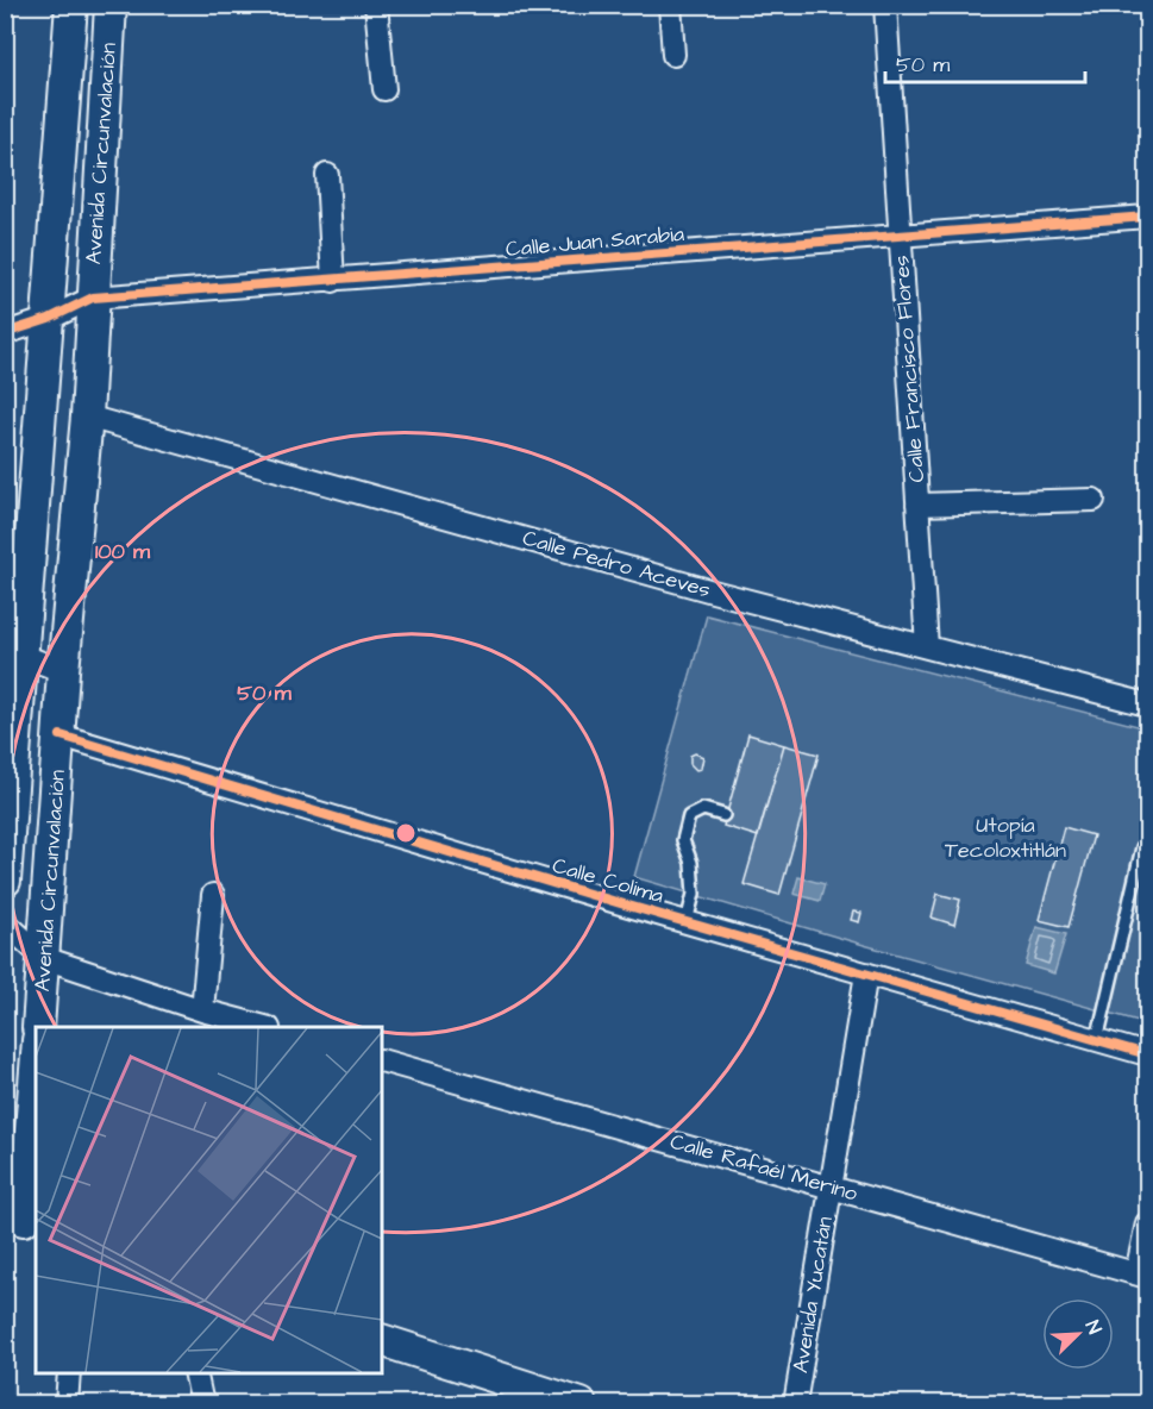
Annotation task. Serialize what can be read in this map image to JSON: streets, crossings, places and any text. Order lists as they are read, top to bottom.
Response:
{
  "streets": {
    "street": [
      "Avenida Circunvalación",
      "Calle Juan Sarabia",
      "Calle Francisco Flores",
      "Calle Pedro Aceves",
      "Calle Colima",
      "Calle Rafaél Merino",
      "Avenida Yucatán"
    ]
  },
  "crossings": [
    ["Avenida Circunvalación", "Calle Juan Sarabia"],
    ["Avenida Circunvalación", "Calle Pedro Aceves"],
    ["Avenida Circunvalación", "Calle Colima"],
    ["Calle Juan Sarabia", "Calle Francisco Flores"],
    ["Calle Francisco Flores", "Calle Pedro Aceves"],
    ["Calle Colima", "Avenida Yucatán"],
    ["Calle Rafaél Merino", "Avenida Yucatán"]
  ],
  "parks": ["Utopía Tecoloxtitlán"],
  "scale_bar": "50 m",
  "north": "top right",
  "rings": ["100 m", "50 m"]
}
